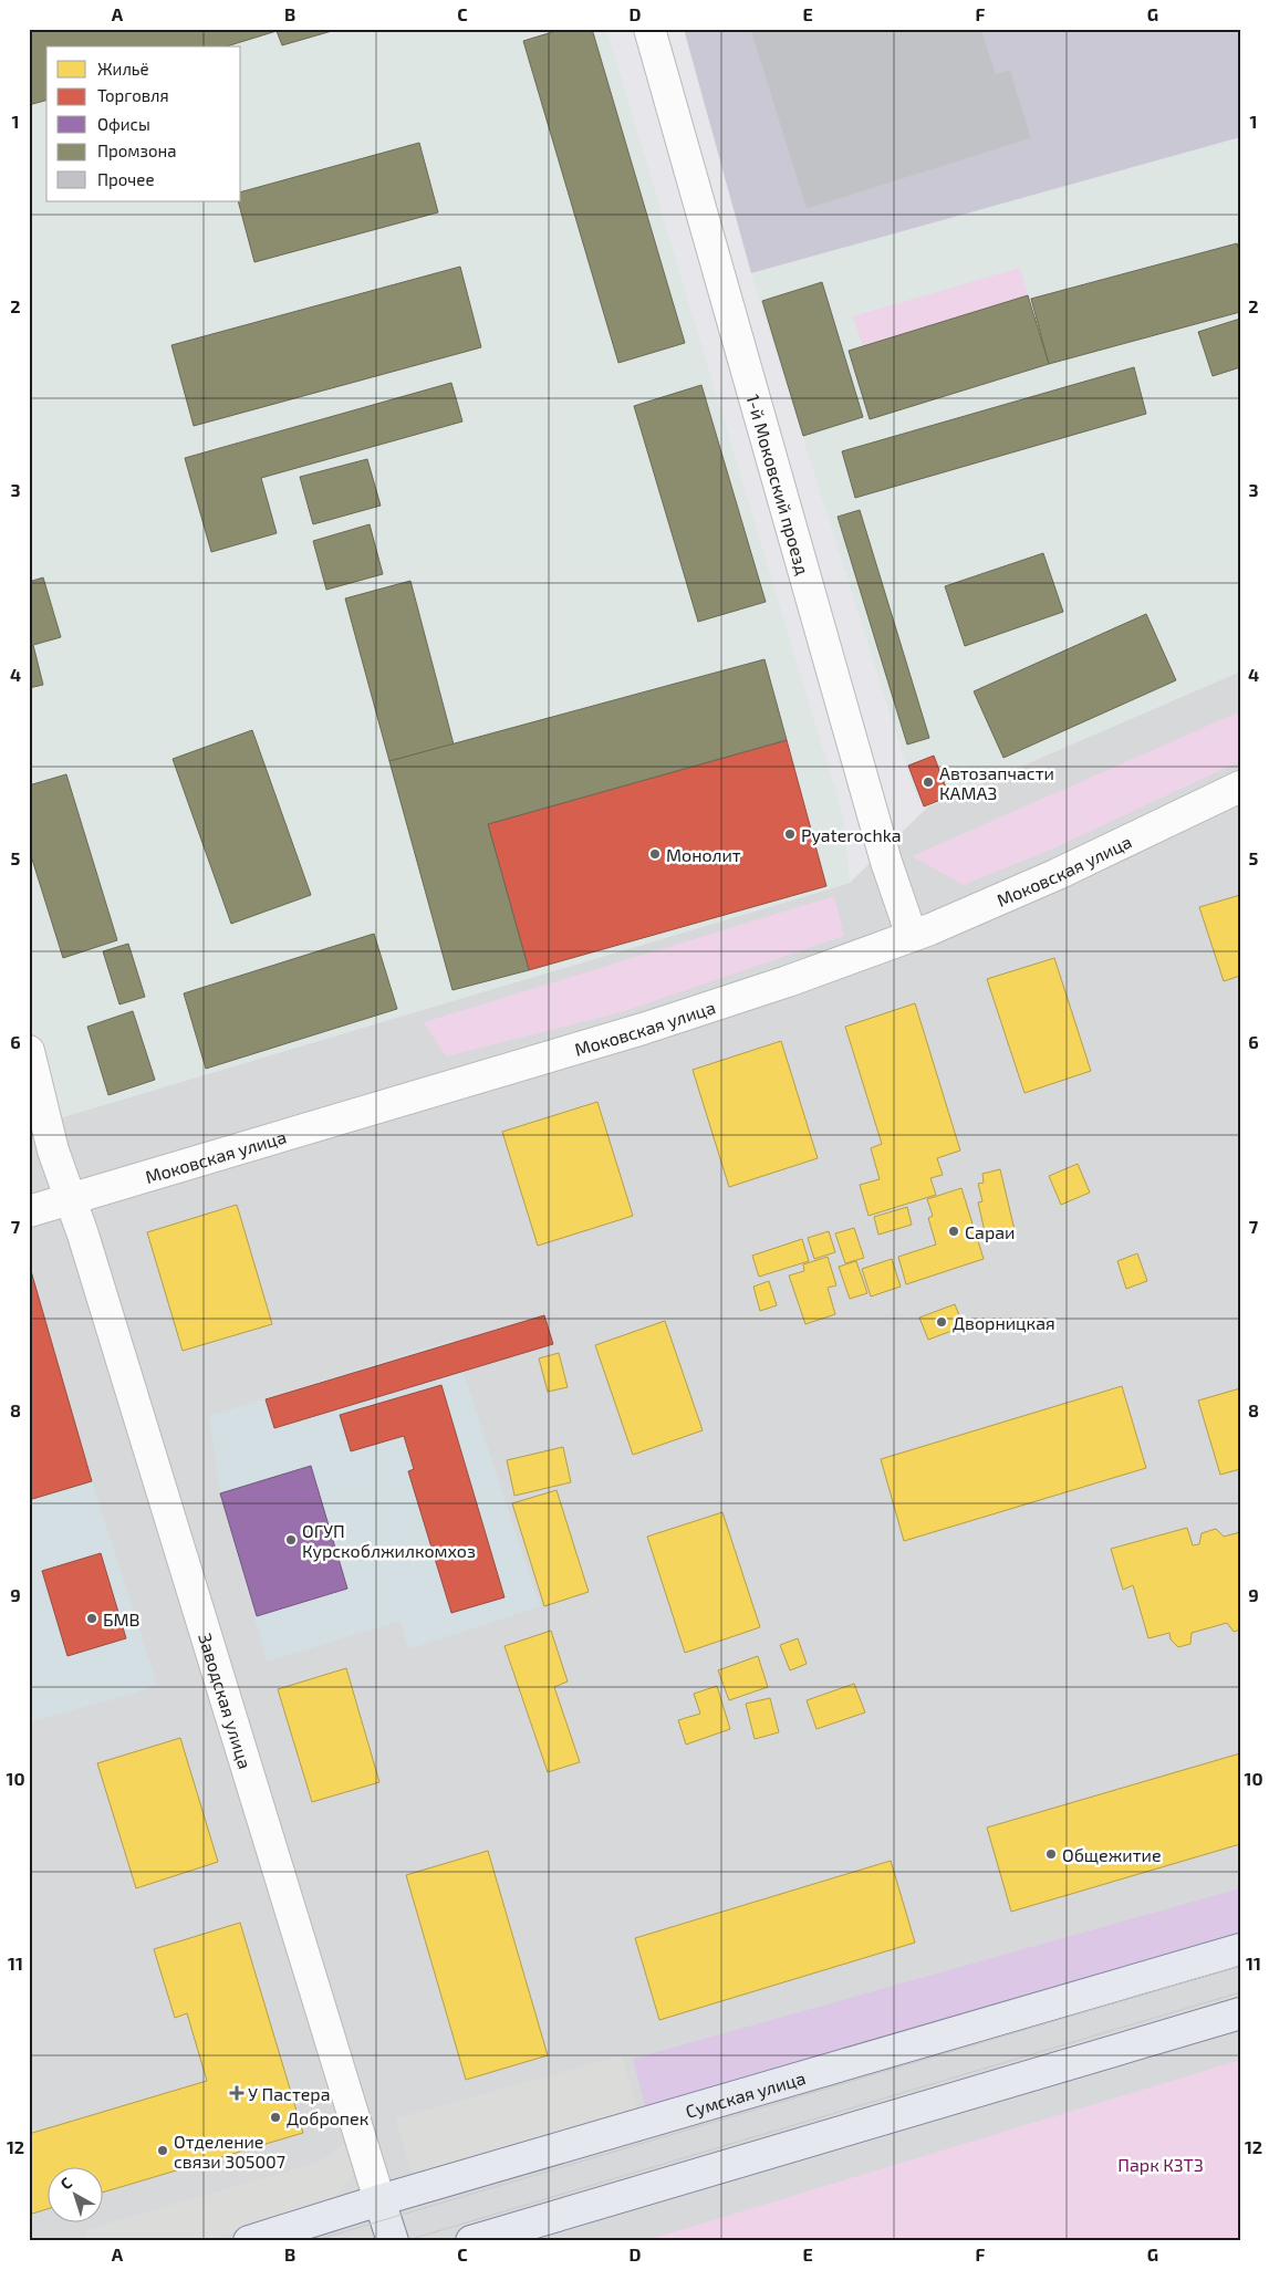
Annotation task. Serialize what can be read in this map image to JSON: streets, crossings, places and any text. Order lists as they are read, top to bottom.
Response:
{
  "streets": {
    "main road": ["Сумская улица"],
    "street": ["1-й Моковский проезд", "Моковская улица", "Заводская улица"]
  },
  "crossings": [
    ["1-й Моковский проезд", "Моковская улица"],
    ["Моковская улица", "Заводская улица"],
    ["Заводская улица", "Сумская улица"]
  ],
  "parks": ["Парк КЗТЗ"],
  "places": {
    "other": [
      "Автозапчасти КАМАЗ",
      "Pyaterochka",
      "Монолит",
      "Сараи",
      "Дворницкая",
      "ОГУП Курскоблжилкомхоз",
      "БМВ",
      "Общежитие",
      "Добропек",
      "Отделение связи 305007"
    ],
    "health": ["У Пастера"]
  },
  "legend": [
    "Жильё",
    "Торговля",
    "Офисы",
    "Промзона",
    "Прочее"
  ],
  "north": "top left",
  "grid": {
    "columns": [
      "A",
      "B",
      "C",
      "D",
      "E",
      "F",
      "G"
    ],
    "rows": [
      "1",
      "2",
      "3",
      "4",
      "5",
      "6",
      "7",
      "8",
      "9",
      "10",
      "11",
      "12"
    ]
  }
}
